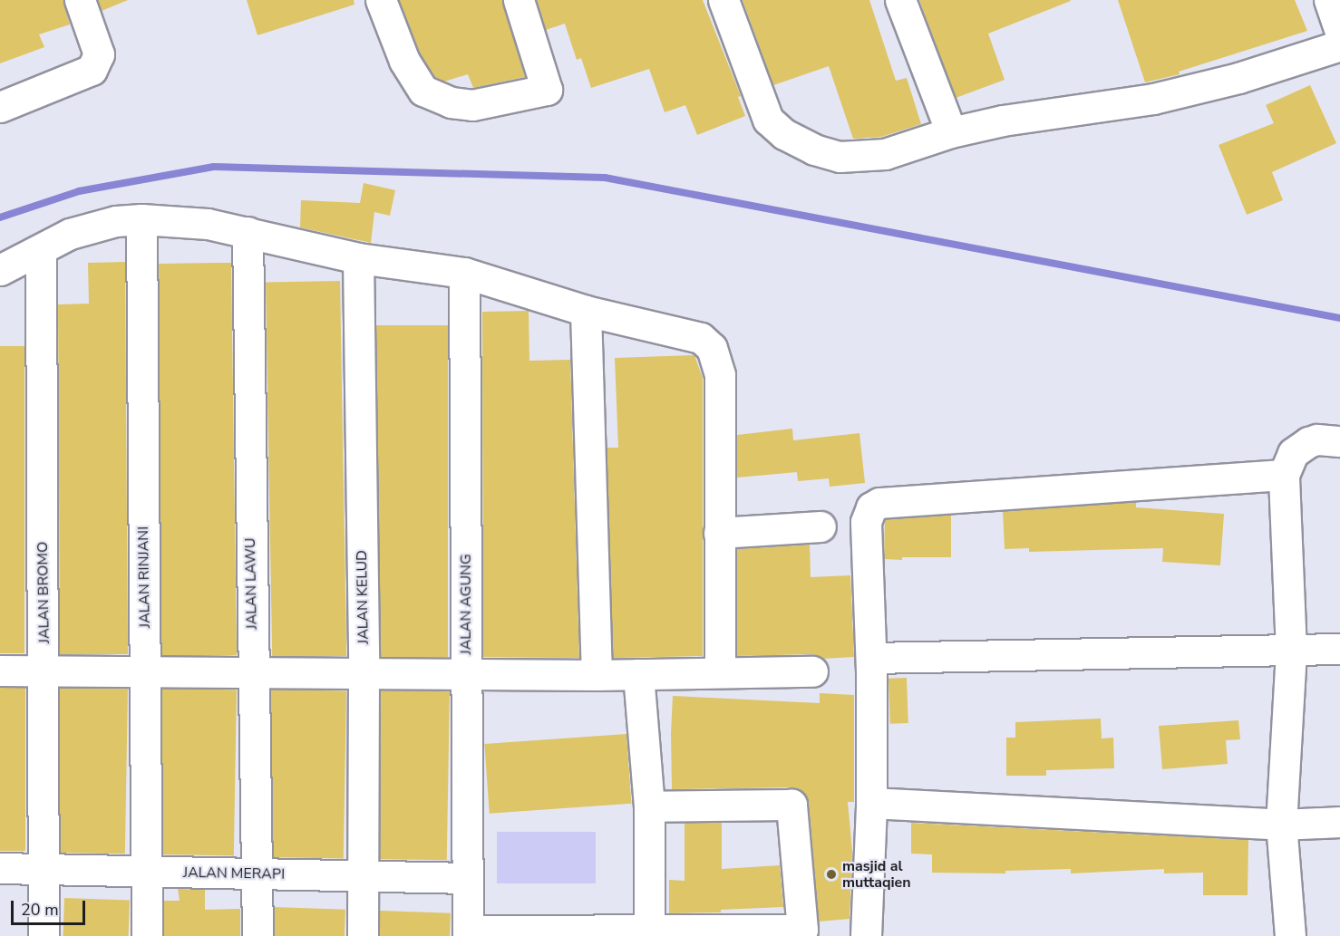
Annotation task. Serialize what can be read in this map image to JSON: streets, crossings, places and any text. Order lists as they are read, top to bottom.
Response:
{
  "streets": {
    "street": [
      "JALAN RINJANI",
      "JALAN LAWU",
      "JALAN BROMO",
      "JALAN KELUD",
      "JALAN AGUNG",
      "JALAN MERAPI"
    ]
  },
  "crossings": [
    ["JALAN RINJANI", "JALAN MERAPI"],
    ["JALAN LAWU", "JALAN MERAPI"],
    ["JALAN BROMO", "JALAN MERAPI"],
    ["JALAN KELUD", "JALAN MERAPI"],
    ["JALAN AGUNG", "JALAN MERAPI"]
  ],
  "places": ["masjid al muttaqien"],
  "scale_bar": "20 m"
}
